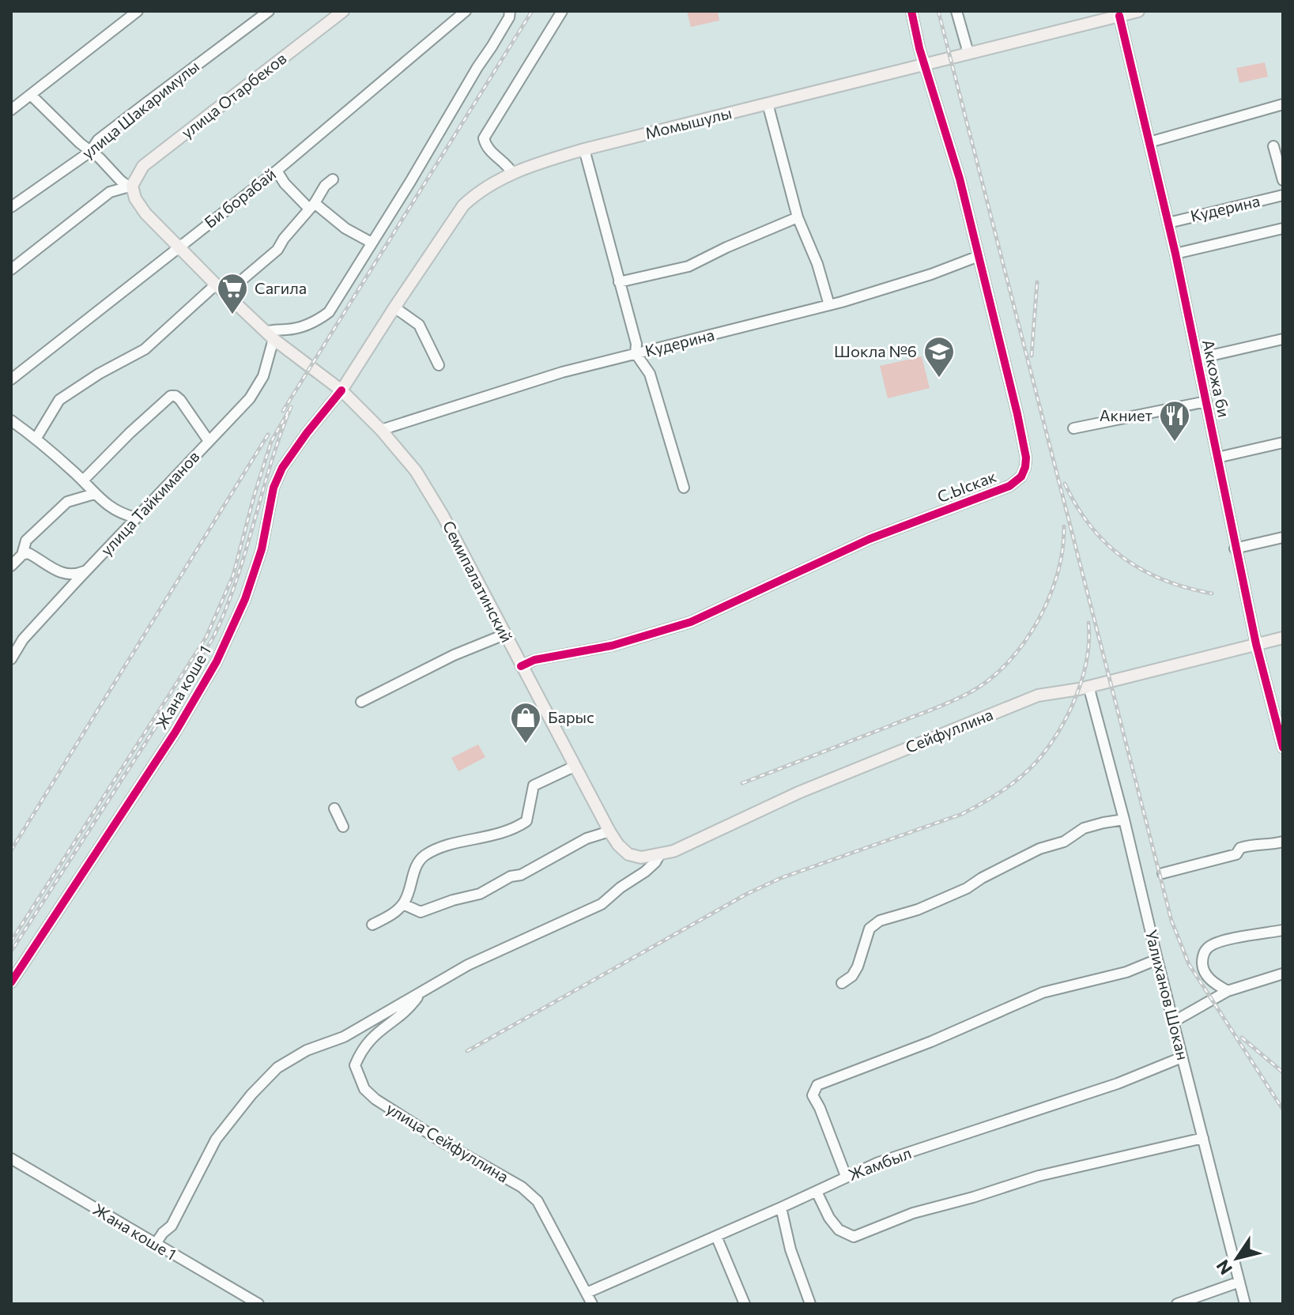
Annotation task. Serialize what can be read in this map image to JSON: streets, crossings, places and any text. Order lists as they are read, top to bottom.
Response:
{
  "streets": {
    "main road": [
      "улица Отарбеков",
      "Момышулы",
      "Семипалатинский",
      "Сейфуллина"
    ],
    "street": [
      "улица Шакаримулы",
      "Би борабай",
      "Кудерина",
      "Аккожа би",
      "С.Ыскак",
      "улица Тайкиманов",
      "Жана коше 1",
      "Уалиханов Шокан",
      "улица Сейфуллина",
      "Жамбыл"
    ]
  },
  "crossings": [
    ["улица Отарбеков", "Семипалатинский"],
    ["Момышулы", "Аккожа би"],
    ["Момышулы", "С.Ыскак"],
    ["Момышулы", "Семипалатинский"],
    ["Момышулы", "Жана коше 1"],
    ["Би борабай", "Семипалатинский"],
    ["Кудерина", "Аккожа би"],
    ["Кудерина", "С.Ыскак"],
    ["Кудерина", "Семипалатинский"],
    ["Аккожа би", "Сейфуллина"],
    ["С.Ыскак", "Семипалатинский"],
    ["улица Тайкиманов", "Семипалатинский"],
    ["Семипалатинский", "Жана коше 1"],
    ["Семипалатинский", "Сейфуллина"],
    ["Жана коше 1", "улица Сейфуллина"],
    ["Сейфуллина", "Уалиханов Шокан"],
    ["Сейфуллина", "улица Сейфуллина"],
    ["Уалиханов Шокан", "Жамбыл"],
    ["улица Сейфуллина", "Жамбыл"]
  ],
  "places": {
    "supermarket": ["Сагила"],
    "school or university": ["Шокла №6"],
    "restaurant": ["Акниет"],
    "shop": ["Барыс"]
  },
  "north": "bottom left"
}
